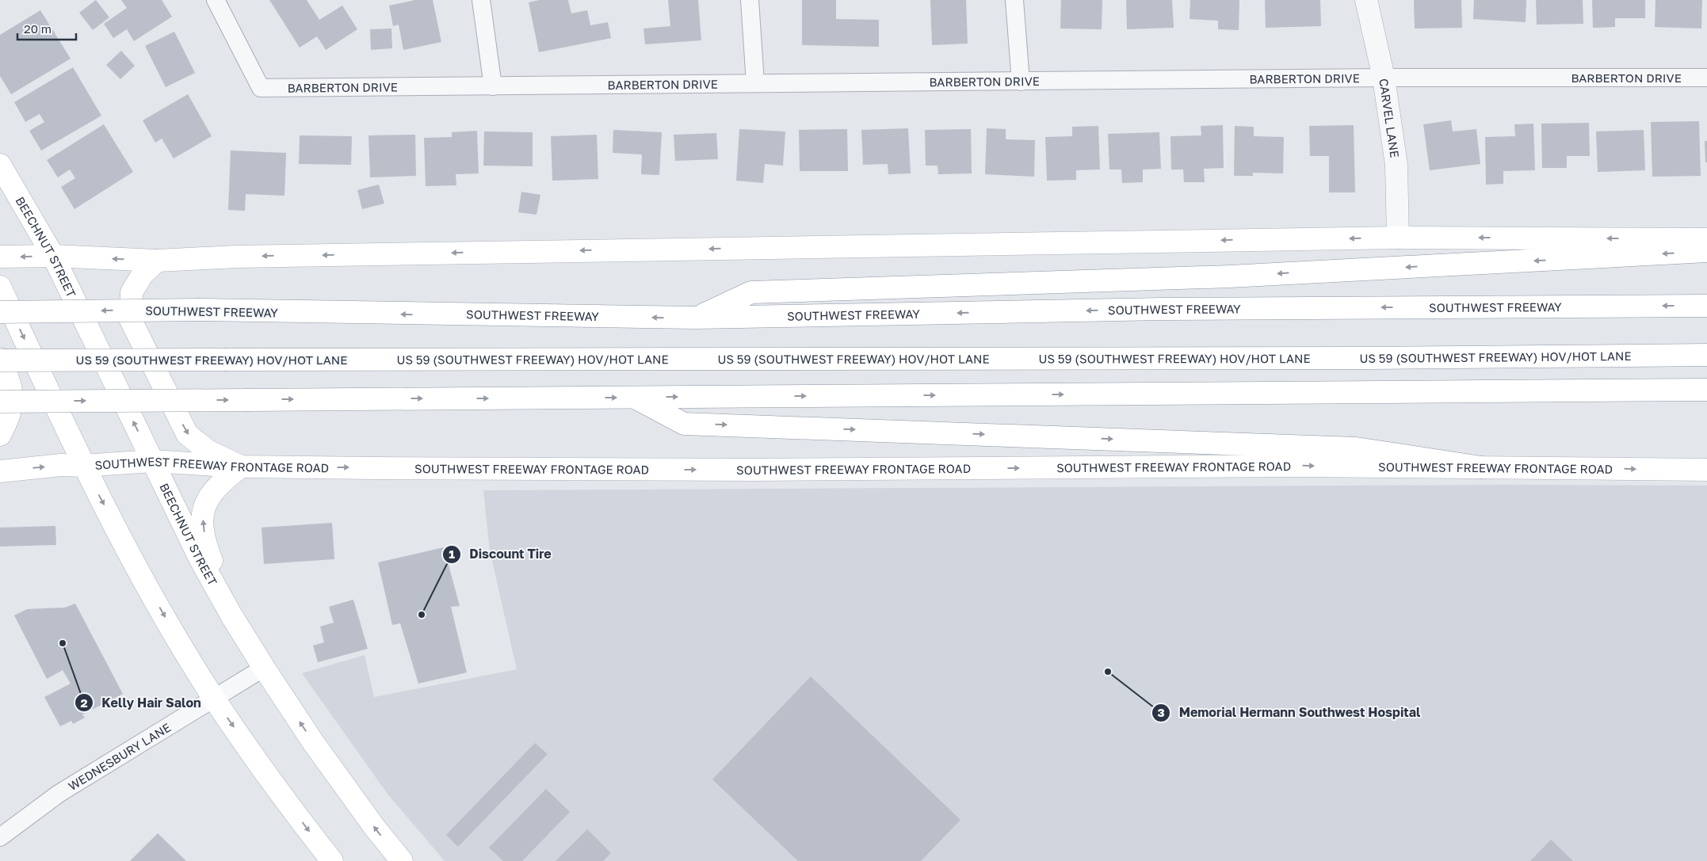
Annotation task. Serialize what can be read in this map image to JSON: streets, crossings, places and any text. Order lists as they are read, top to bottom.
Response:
{
  "streets": {
    "main road": [
      "BEECHNUT STREET",
      "SOUTHWEST FREEWAY",
      "US 59 (SOUTHWEST FREEWAY) HOV/HOT LANE",
      "SOUTHWEST FREEWAY FRONTAGE ROAD"
    ],
    "street": ["BARBERTON DRIVE", "CARVEL LANE", "WEDNESBURY LANE"]
  },
  "crossings": [
    ["BARBERTON DRIVE", "CARVEL LANE"],
    ["BEECHNUT STREET", "SOUTHWEST FREEWAY FRONTAGE ROAD"],
    ["BEECHNUT STREET", "WEDNESBURY LANE"]
  ],
  "places": ["Discount Tire", "Kelly Hair Salon", "Memorial Hermann Southwest Hospital"],
  "scale_bar": "20 m"
}
